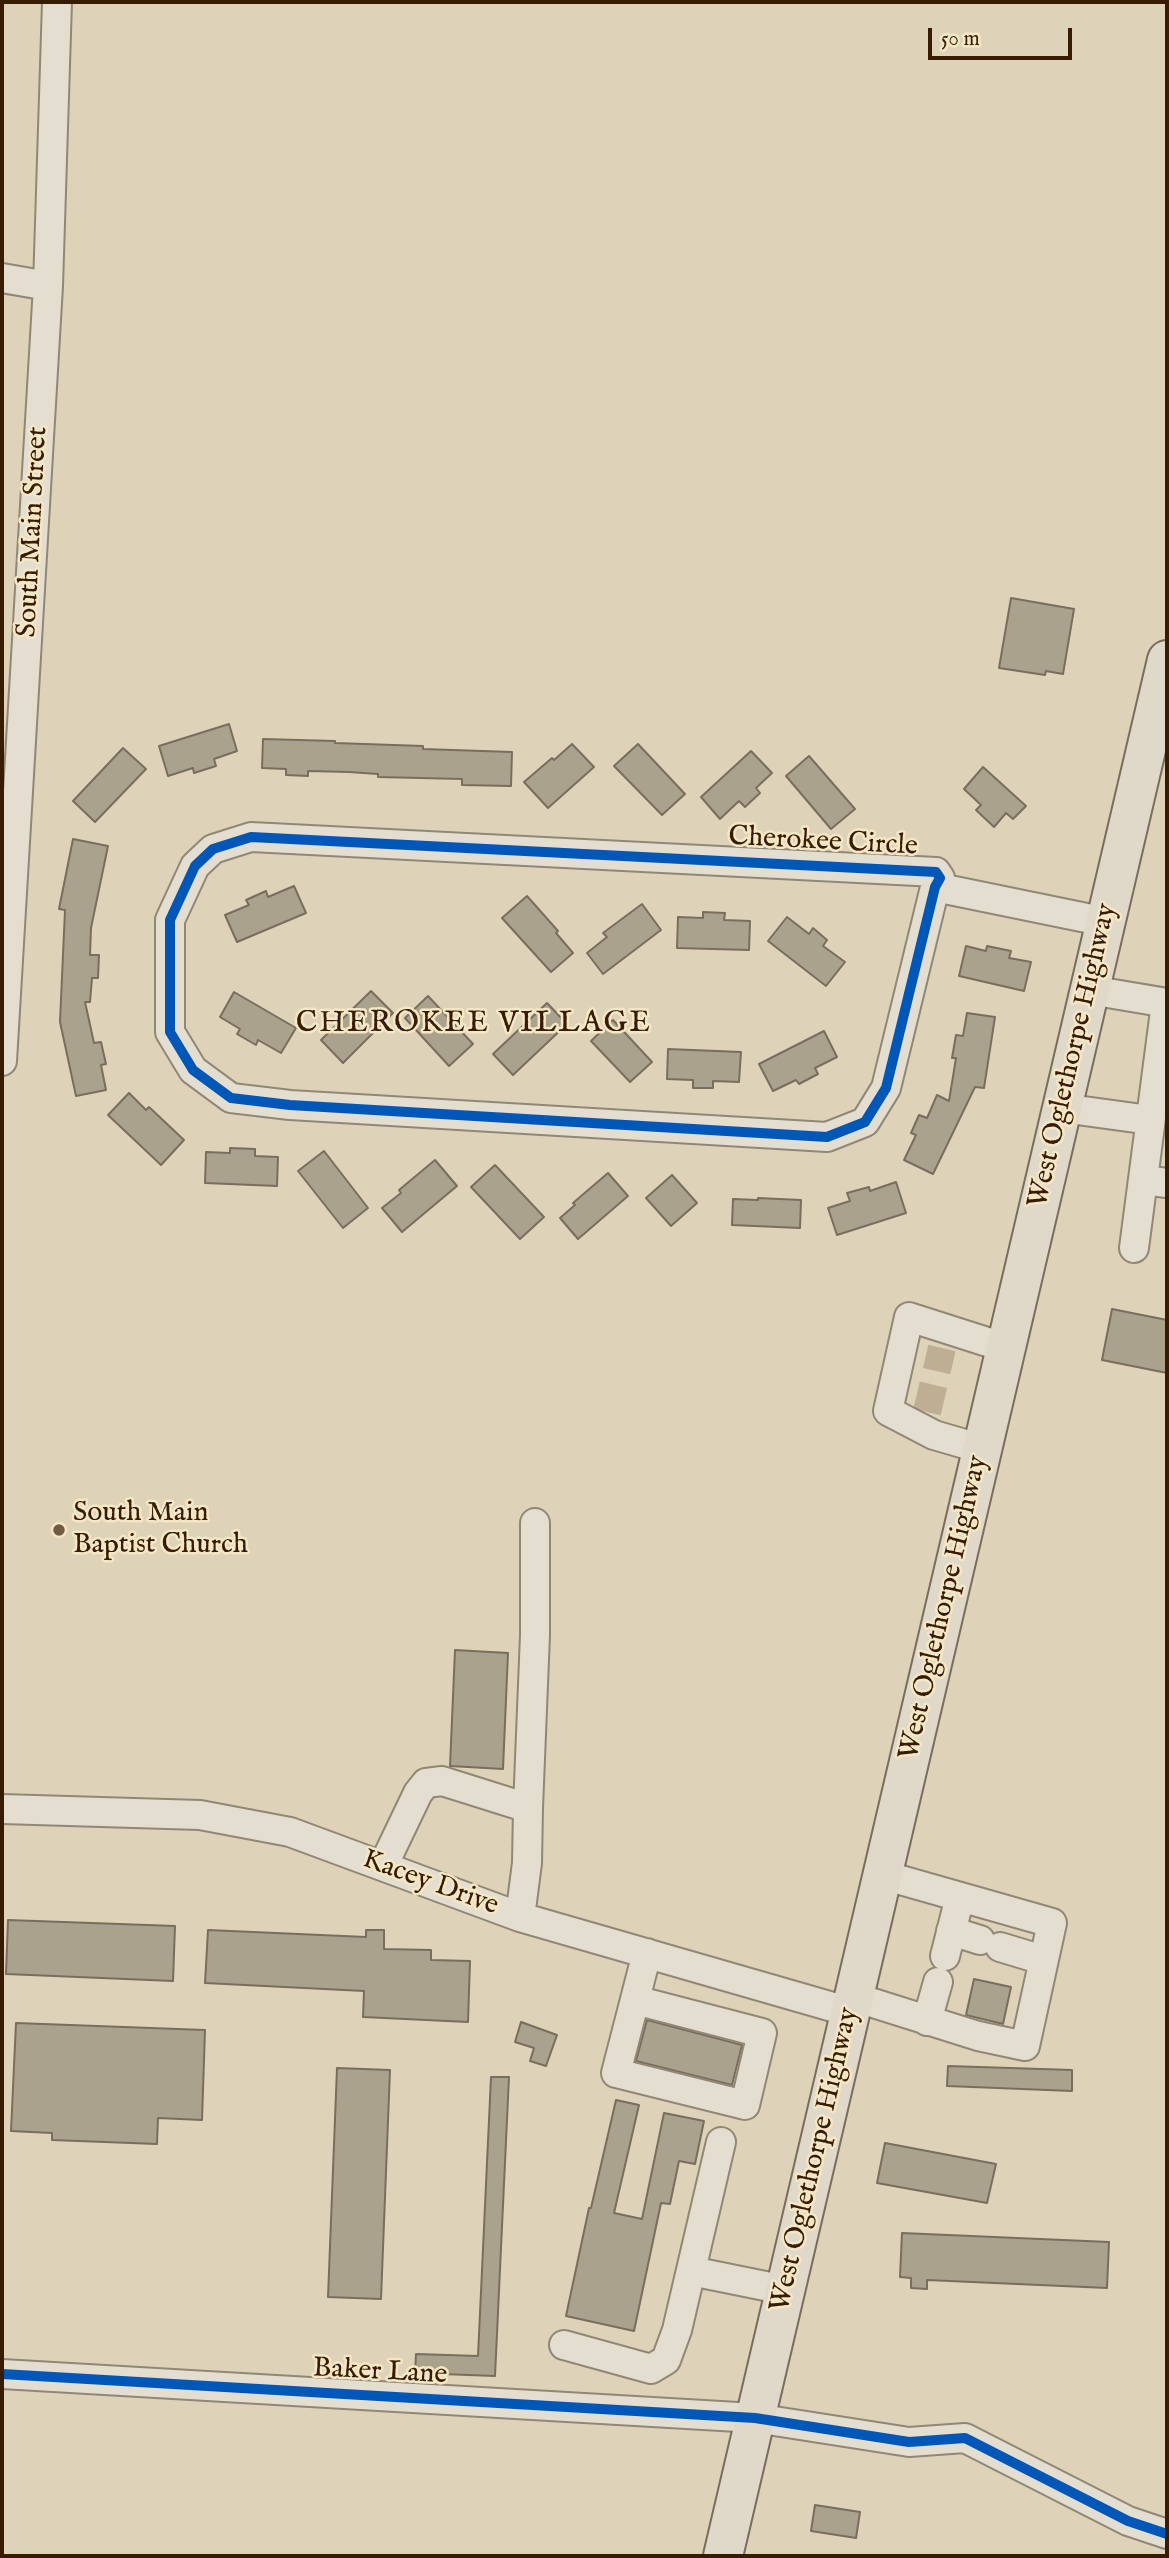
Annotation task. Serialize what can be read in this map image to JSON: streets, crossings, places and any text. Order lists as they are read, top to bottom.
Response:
{
  "streets": {
    "highway": ["West Oglethorpe Highway"],
    "street": [
      "South Main Street",
      "Cherokee Circle",
      "Kacey Drive",
      "Baker Lane"
    ]
  },
  "crossings": [
    ["Cherokee Circle", "West Oglethorpe Highway"],
    ["West Oglethorpe Highway", "Kacey Drive"],
    ["West Oglethorpe Highway", "Baker Lane"]
  ],
  "districts": ["CHEROKEE VILLAGE"],
  "places": ["South Main Baptist Church"],
  "scale_bar": "50 m"
}
